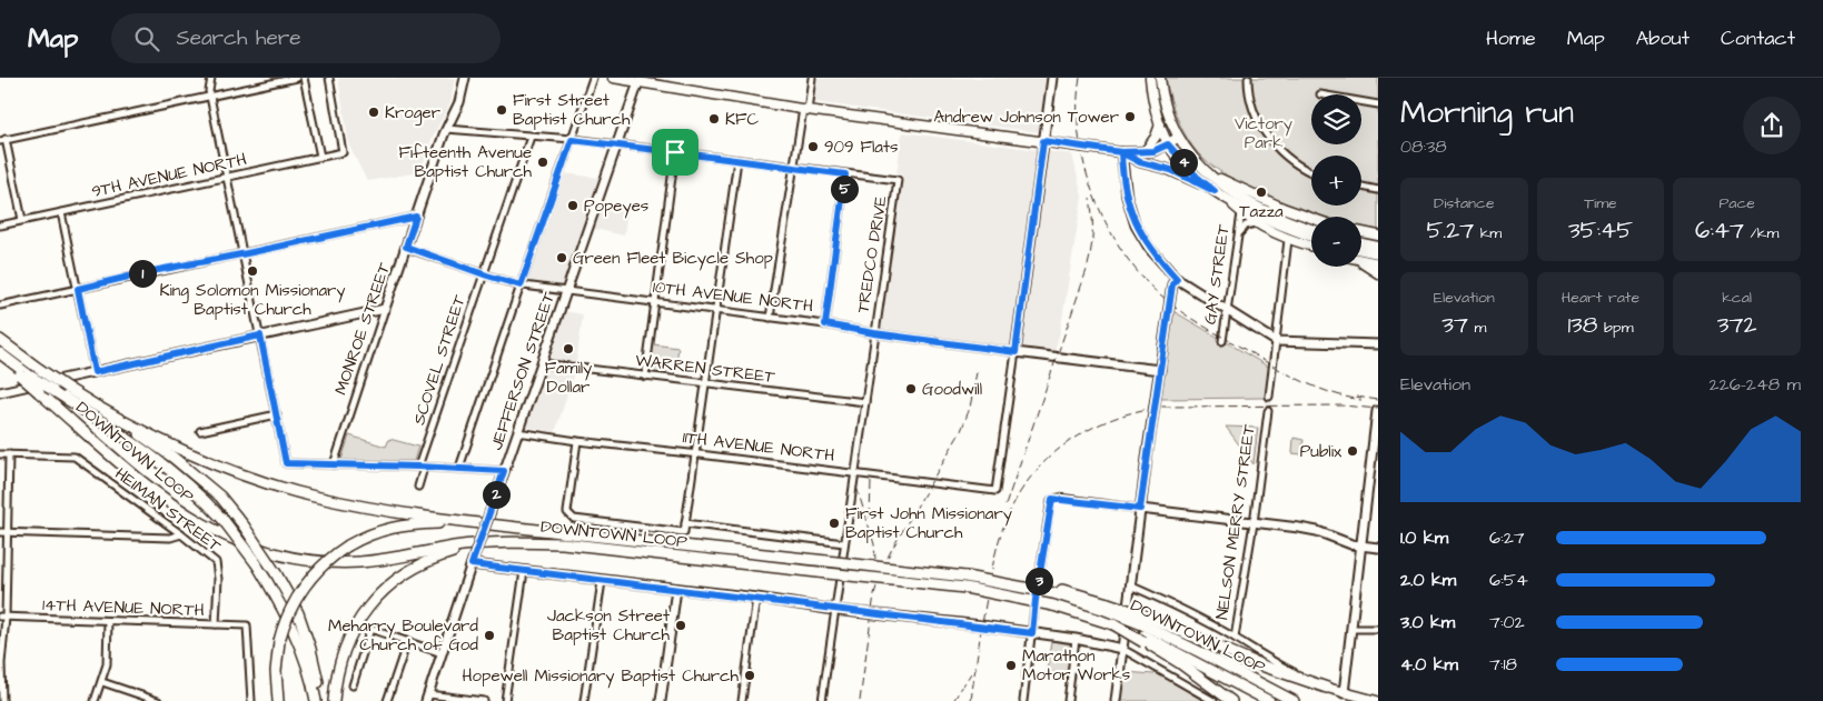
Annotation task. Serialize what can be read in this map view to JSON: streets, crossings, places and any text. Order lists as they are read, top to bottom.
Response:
{
  "streets": {
    "highway": ["DOWNTOWN LOOP"],
    "street": [
      "9TH AVENUE NORTH",
      "TREDCO DRIVE",
      "GAY STREET",
      "10TH AVENUE NORTH",
      "MONROE STREET",
      "SCOVEL STREET",
      "WARREN STREET",
      "JEFFERSON STREET",
      "11TH AVENUE NORTH",
      "HEIMAN STREET",
      "NELSON MERRY STREET",
      "14TH AVENUE NORTH"
    ]
  },
  "crossings": [
    ["TREDCO DRIVE", "10TH AVENUE NORTH"],
    ["TREDCO DRIVE", "WARREN STREET"],
    ["TREDCO DRIVE", "11TH AVENUE NORTH"],
    ["10TH AVENUE NORTH", "MONROE STREET"],
    ["10TH AVENUE NORTH", "SCOVEL STREET"],
    ["10TH AVENUE NORTH", "JEFFERSON STREET"],
    ["10TH AVENUE NORTH", "11TH AVENUE NORTH"],
    ["WARREN STREET", "JEFFERSON STREET"],
    ["JEFFERSON STREET", "11TH AVENUE NORTH"],
    ["HEIMAN STREET", "14TH AVENUE NORTH"]
  ],
  "parks": ["Victory Park"],
  "places": [
    "First Street Baptist Church",
    "Kroger",
    "Andrew Johnson Tower",
    "KFC",
    "909 Flats",
    "Fifteenth Avenue Baptist Church",
    "Tazza",
    "Popeyes",
    "Green Fleet Bicycle Shop",
    "King Solomon Missionary Baptist Church",
    "Family Dollar",
    "Goodwill",
    "Publix",
    "First John Missionary Baptist Church",
    "Jackson Street Baptist Church",
    "Meharry Boulevard Church of God",
    "Marathon Motor Works",
    "Hopewell Missionary Baptist Church"
  ],
  "page": {
    "header": "Map",
    "search": "Search here",
    "nav": [
      "Home",
      "Map",
      "About",
      "Contact"
    ],
    "heading": ["Morning run", "08:38"],
    "map_buttons": ["+", "−"],
    "pins": [
      "4",
      "5",
      "1",
      "2",
      "3"
    ],
    "stats": [
      ["Distance", "5.27 km"],
      ["Time", "35:45"],
      ["Pace", "6:47 /km"],
      ["Elevation", "37 m"],
      ["Heart rate", "138 bpm"],
      ["kcal", "372"]
    ],
    "chart": ["Elevation", "226–248 m"],
    "list": [
      {
        "name": "1.0 km",
        "note": "6:27"
      },
      {
        "name": "2.0 km",
        "note": "6:54"
      },
      {
        "name": "3.0 km",
        "note": "7:02"
      },
      {
        "name": "4.0 km",
        "note": "7:18"
      }
    ]
  }
}
